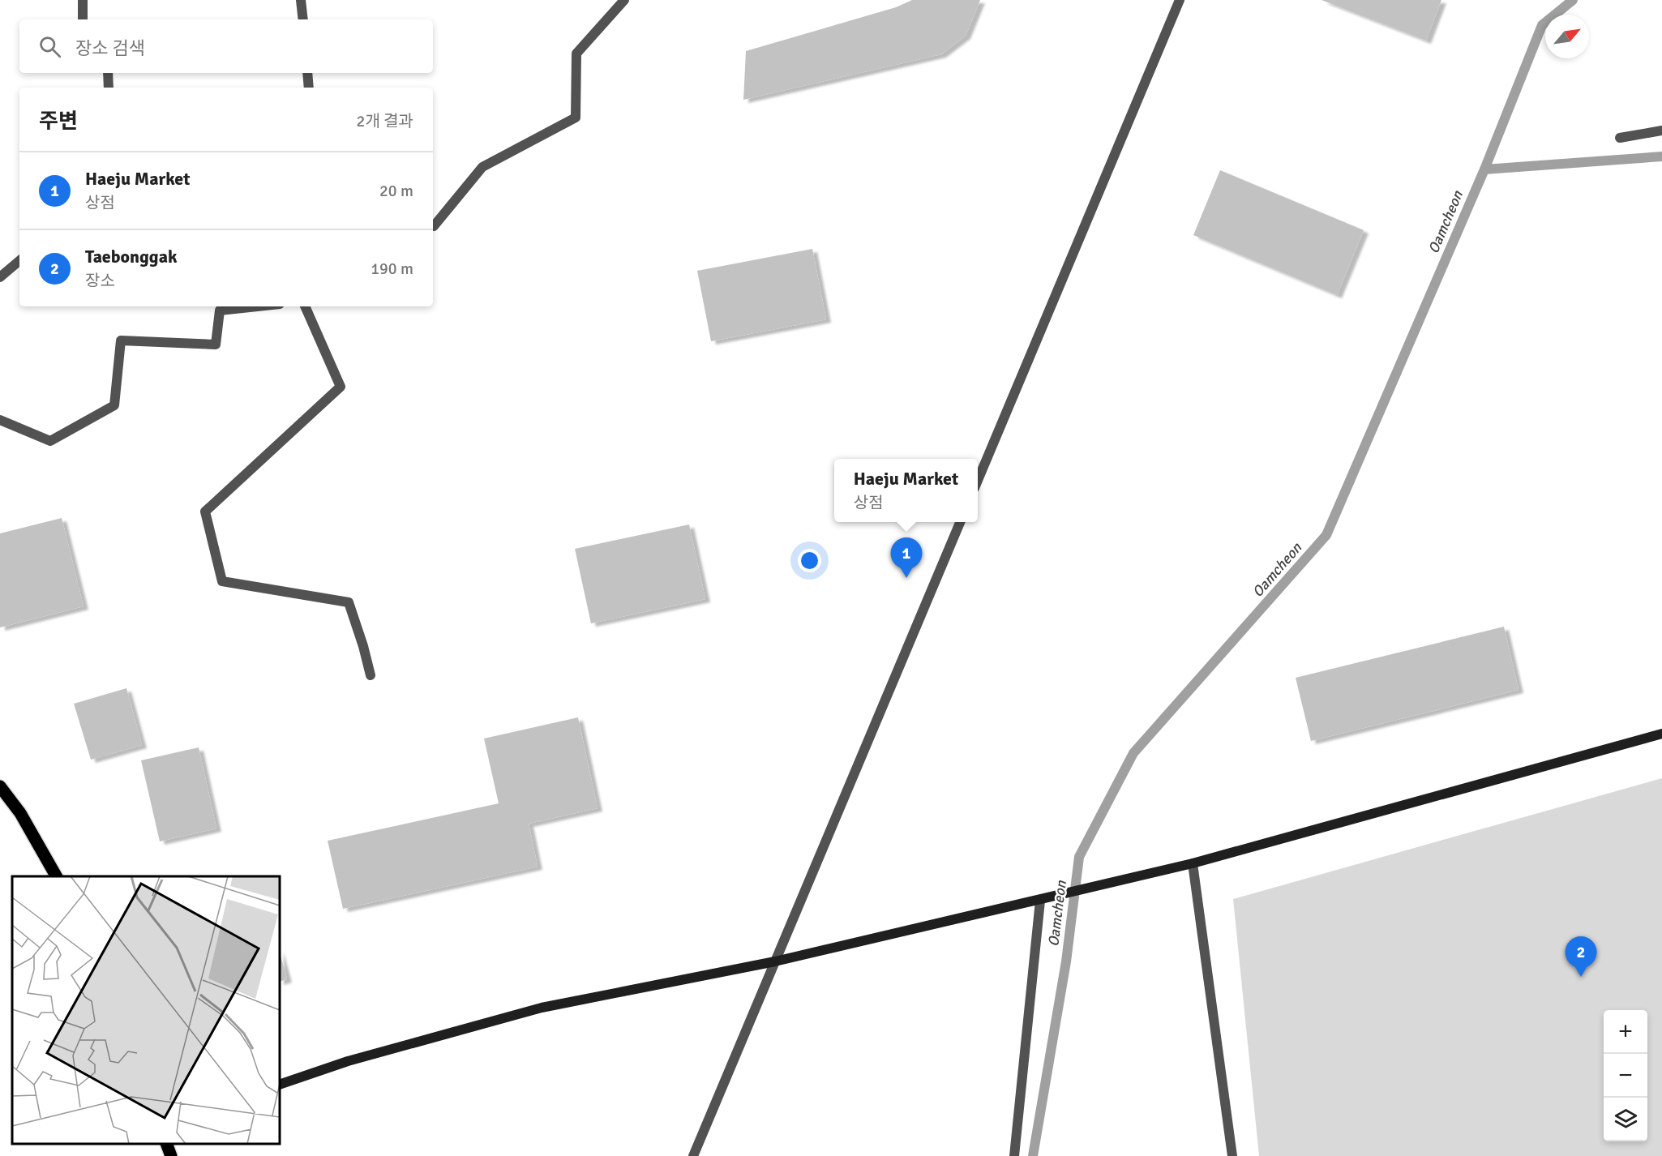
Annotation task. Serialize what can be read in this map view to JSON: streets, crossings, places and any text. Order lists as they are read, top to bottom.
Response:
{
  "water": ["Oamcheon"],
  "north": "top right",
  "page": {
    "search": "장소 검색",
    "heading": ["주변", "2개 결과"],
    "list": [
      {
        "mark": "1",
        "name": "Haeju Market",
        "note": "상점",
        "value": "20 m"
      },
      {
        "mark": "2",
        "name": "Taebonggak",
        "note": "장소",
        "value": "190 m"
      }
    ],
    "popup": ["Haeju Market", "상점"],
    "pins": ["1", "2"],
    "map_buttons": ["+", "−"]
  }
}
